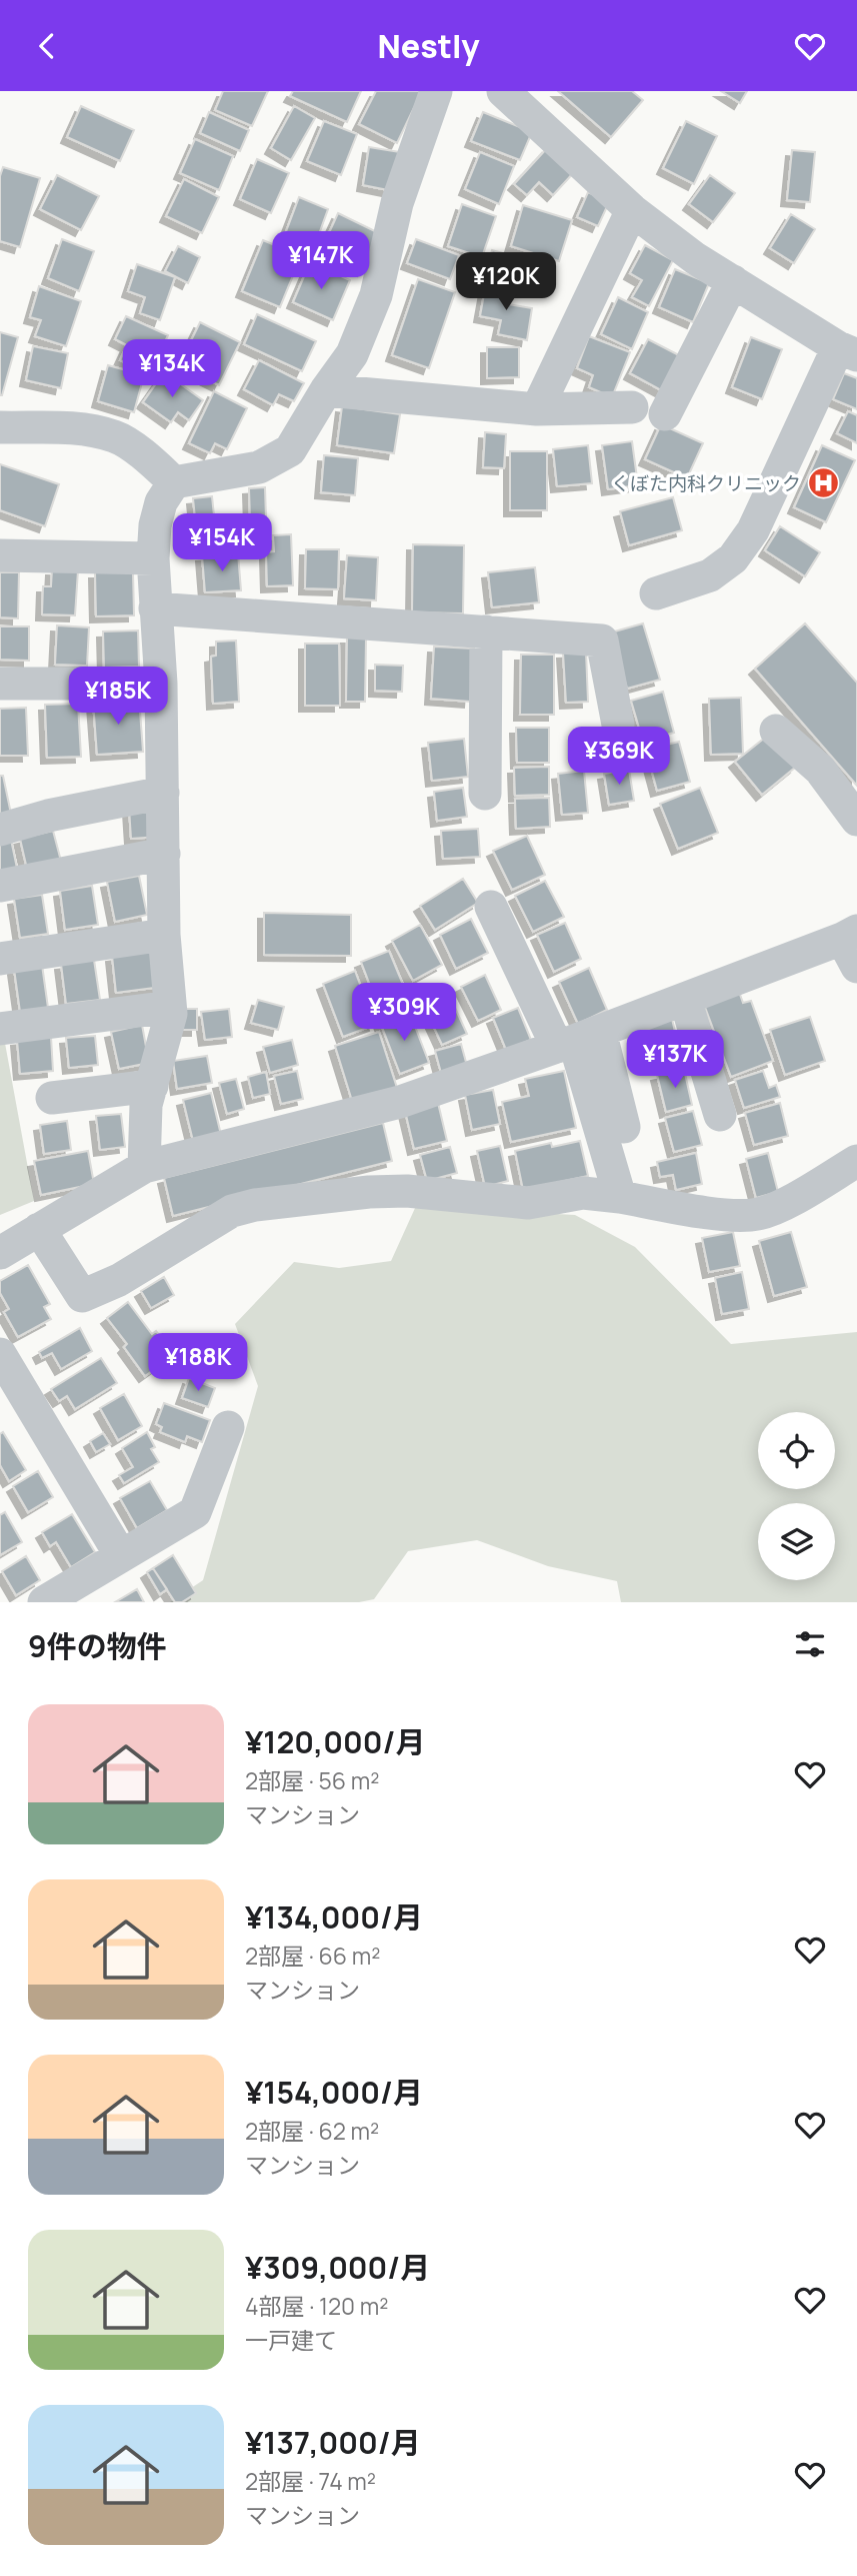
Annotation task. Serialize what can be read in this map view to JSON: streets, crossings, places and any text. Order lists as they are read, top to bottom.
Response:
{
  "places": {
    "hospital": ["くぼた内科クリニック"]
  },
  "page": {
    "header": "Nestly",
    "price": [
      "¥147K",
      "¥120K",
      "¥134K",
      "¥154K",
      "¥185K",
      "¥369K",
      "¥309K",
      "¥137K",
      "¥188K"
    ],
    "heading": "9件の物件",
    "list": [
      {
        "name": "¥120,000/月",
        "note": "2部屋 · 56 m² · マンション"
      },
      {
        "name": "¥134,000/月",
        "note": "2部屋 · 66 m² · マンション"
      },
      {
        "name": "¥154,000/月",
        "note": "2部屋 · 62 m² · マンション"
      },
      {
        "name": "¥309,000/月",
        "note": "4部屋 · 120 m² · 一戸建て"
      },
      {
        "name": "¥137,000/月",
        "note": "2部屋 · 74 m² · マンション"
      }
    ]
  }
}
